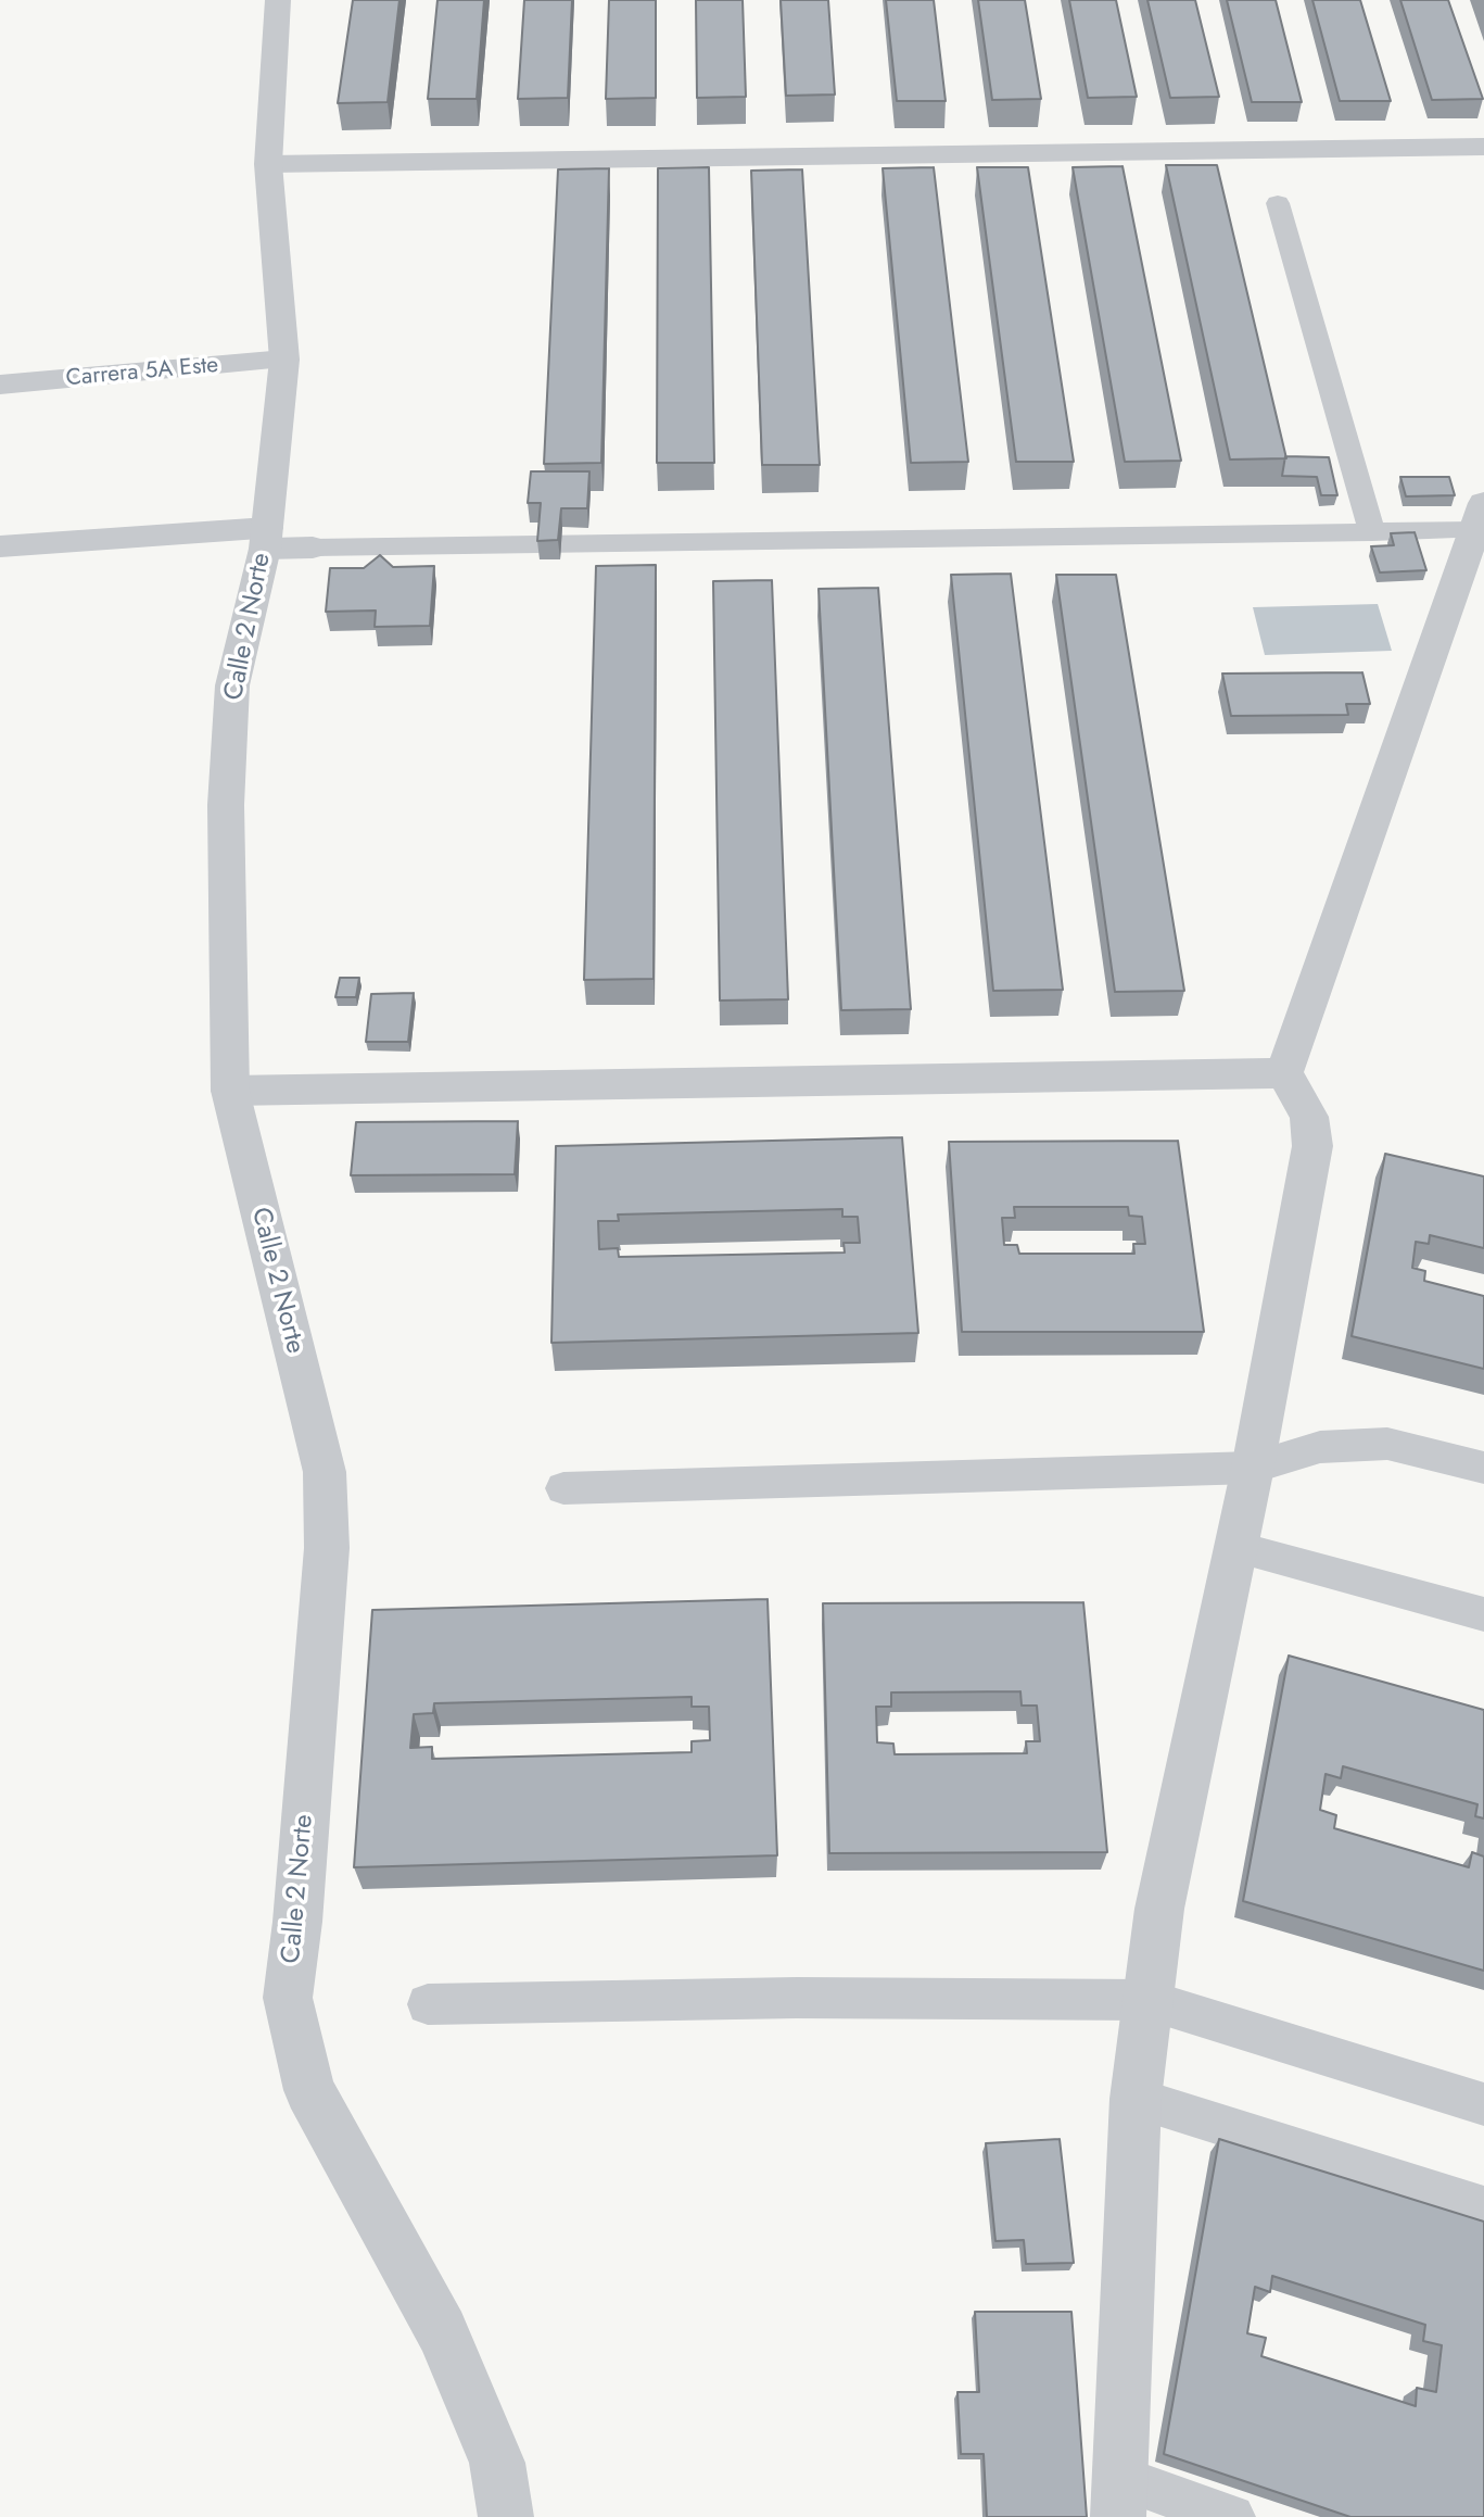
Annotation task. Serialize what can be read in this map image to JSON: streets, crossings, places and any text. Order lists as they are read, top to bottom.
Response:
{
  "streets": {
    "street": ["Carrera 5A Este", "Calle 2 Norte"]
  },
  "crossings": [
    ["Carrera 5A Este", "Calle 2 Norte"]
  ]
}
